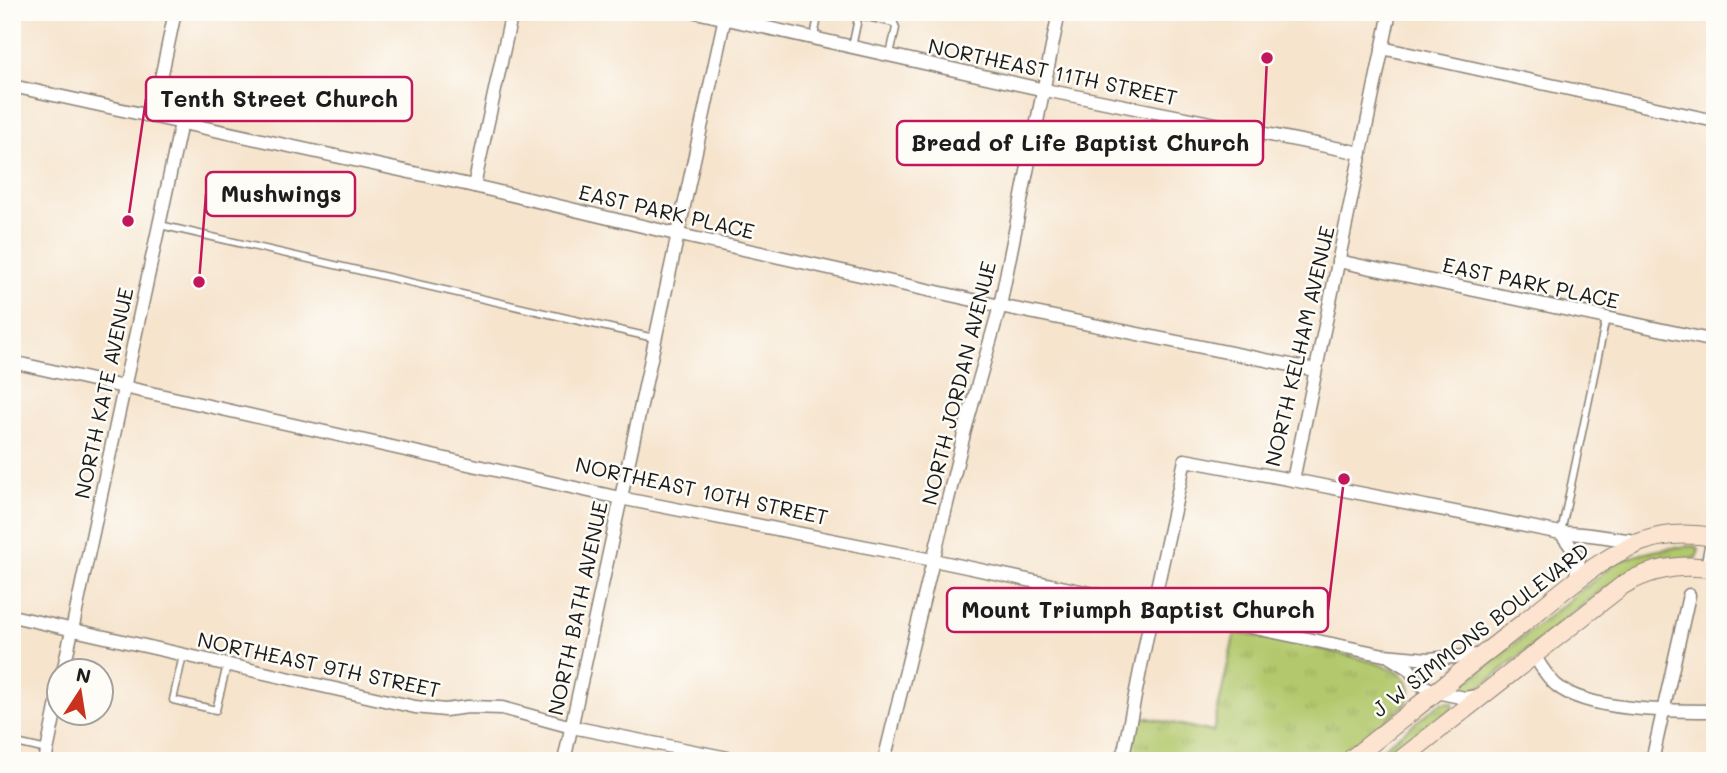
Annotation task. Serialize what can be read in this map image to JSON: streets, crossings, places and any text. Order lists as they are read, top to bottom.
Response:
{
  "streets": {
    "main road": ["J W SIMMONS BOULEVARD"],
    "street": [
      "NORTHEAST 11TH STREET",
      "EAST PARK PLACE",
      "NORTH KELHAM AVENUE",
      "NORTH JORDAN AVENUE",
      "NORTH KATE AVENUE",
      "NORTHEAST 10TH STREET",
      "NORTH BATH AVENUE",
      "NORTHEAST 9TH STREET"
    ]
  },
  "crossings": [
    ["NORTHEAST 11TH STREET", "NORTH KELHAM AVENUE"],
    ["NORTHEAST 11TH STREET", "NORTH JORDAN AVENUE"],
    ["NORTHEAST 11TH STREET", "NORTH BATH AVENUE"],
    ["EAST PARK PLACE", "NORTH KELHAM AVENUE"],
    ["EAST PARK PLACE", "NORTH JORDAN AVENUE"],
    ["EAST PARK PLACE", "NORTH KATE AVENUE"],
    ["EAST PARK PLACE", "NORTH BATH AVENUE"],
    ["NORTH KELHAM AVENUE", "NORTHEAST 10TH STREET"],
    ["NORTH JORDAN AVENUE", "NORTHEAST 10TH STREET"],
    ["NORTH KATE AVENUE", "NORTHEAST 10TH STREET"],
    ["NORTH KATE AVENUE", "NORTHEAST 9TH STREET"],
    ["NORTHEAST 10TH STREET", "NORTH BATH AVENUE"],
    ["NORTHEAST 10TH STREET", "J W SIMMONS BOULEVARD"],
    ["NORTH BATH AVENUE", "NORTHEAST 9TH STREET"]
  ],
  "places": [
    "Bread of Life Baptist Church",
    "Tenth Street Church",
    "Mushwings",
    "Mount Triumph Baptist Church"
  ],
  "north": "top"
}
